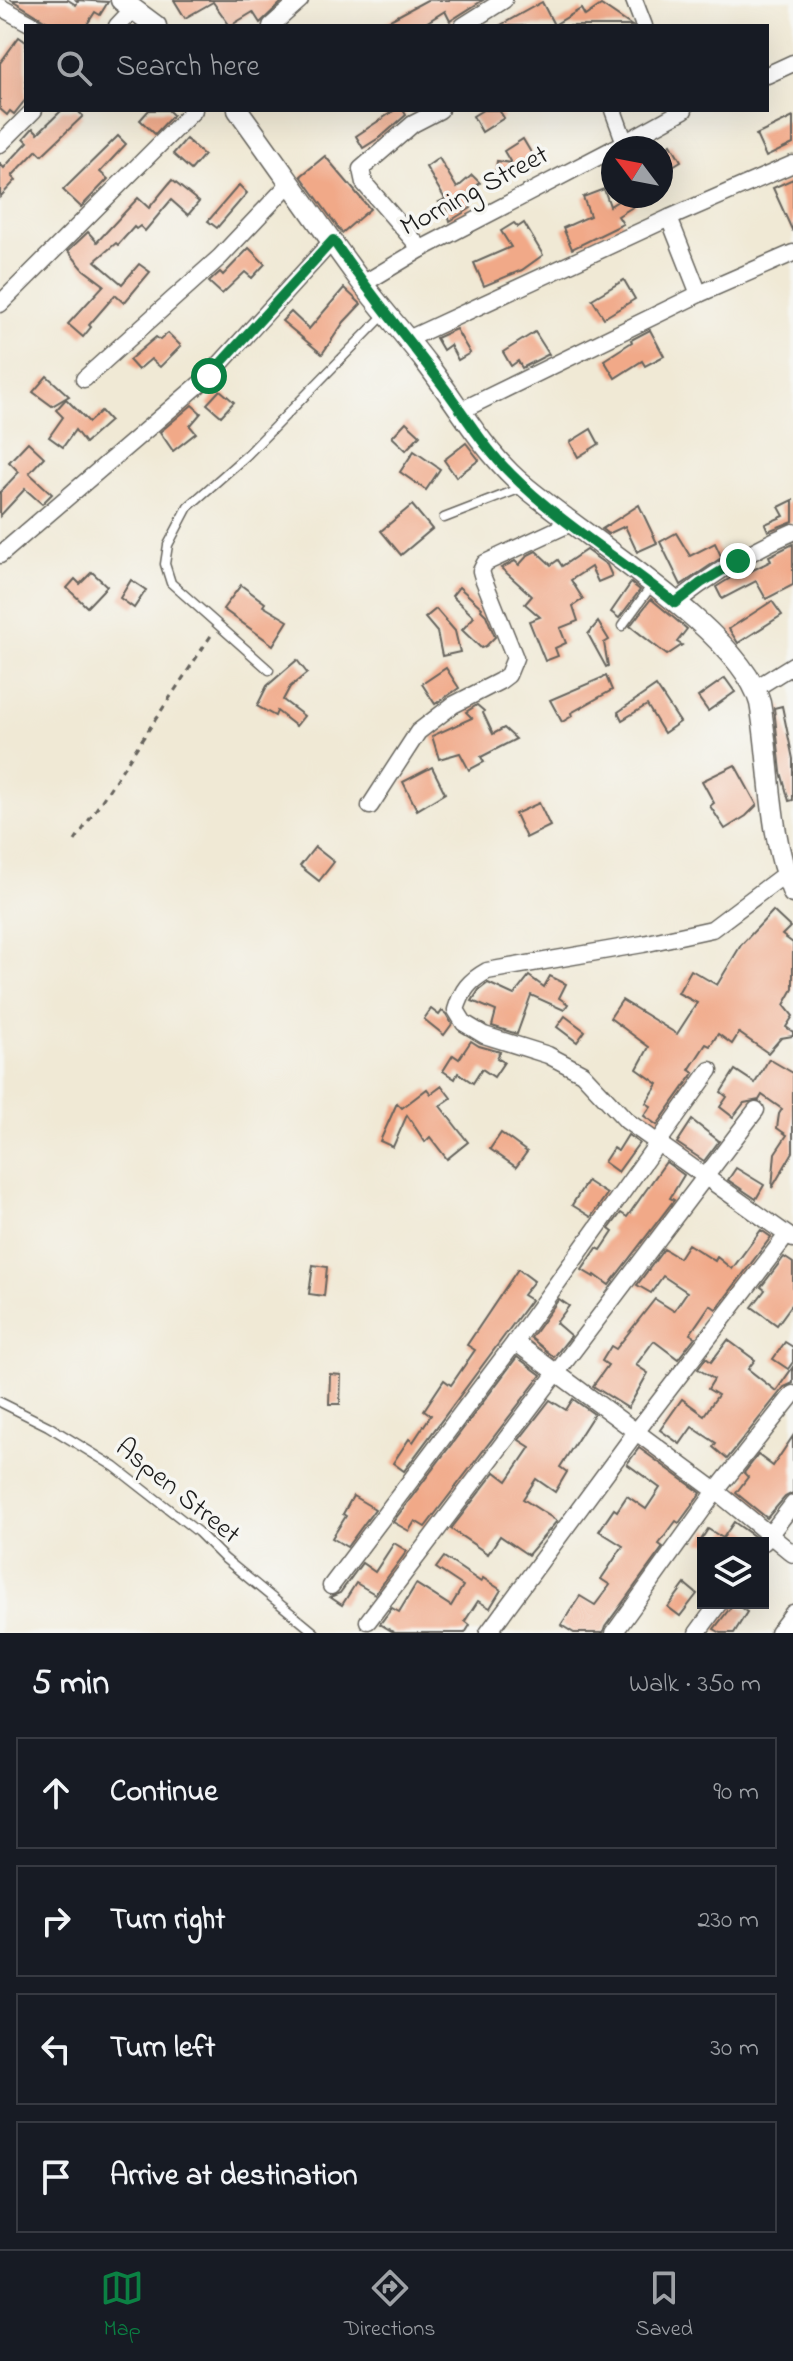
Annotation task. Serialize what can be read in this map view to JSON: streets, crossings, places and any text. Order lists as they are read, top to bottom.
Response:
{
  "streets": {
    "street": ["Morning Street"],
    "lane": ["Aspen Street"]
  },
  "north": "top left",
  "page": {
    "search": "Search here",
    "heading": ["5 min", "Walk · 350 m"],
    "list": [
      ["Continue", "90 m"],
      ["Turn right", "230 m"],
      ["Turn left", "30 m"],
      "Arrive at destination"
    ],
    "nav": ["Map", "Directions", "Saved"]
  }
}
